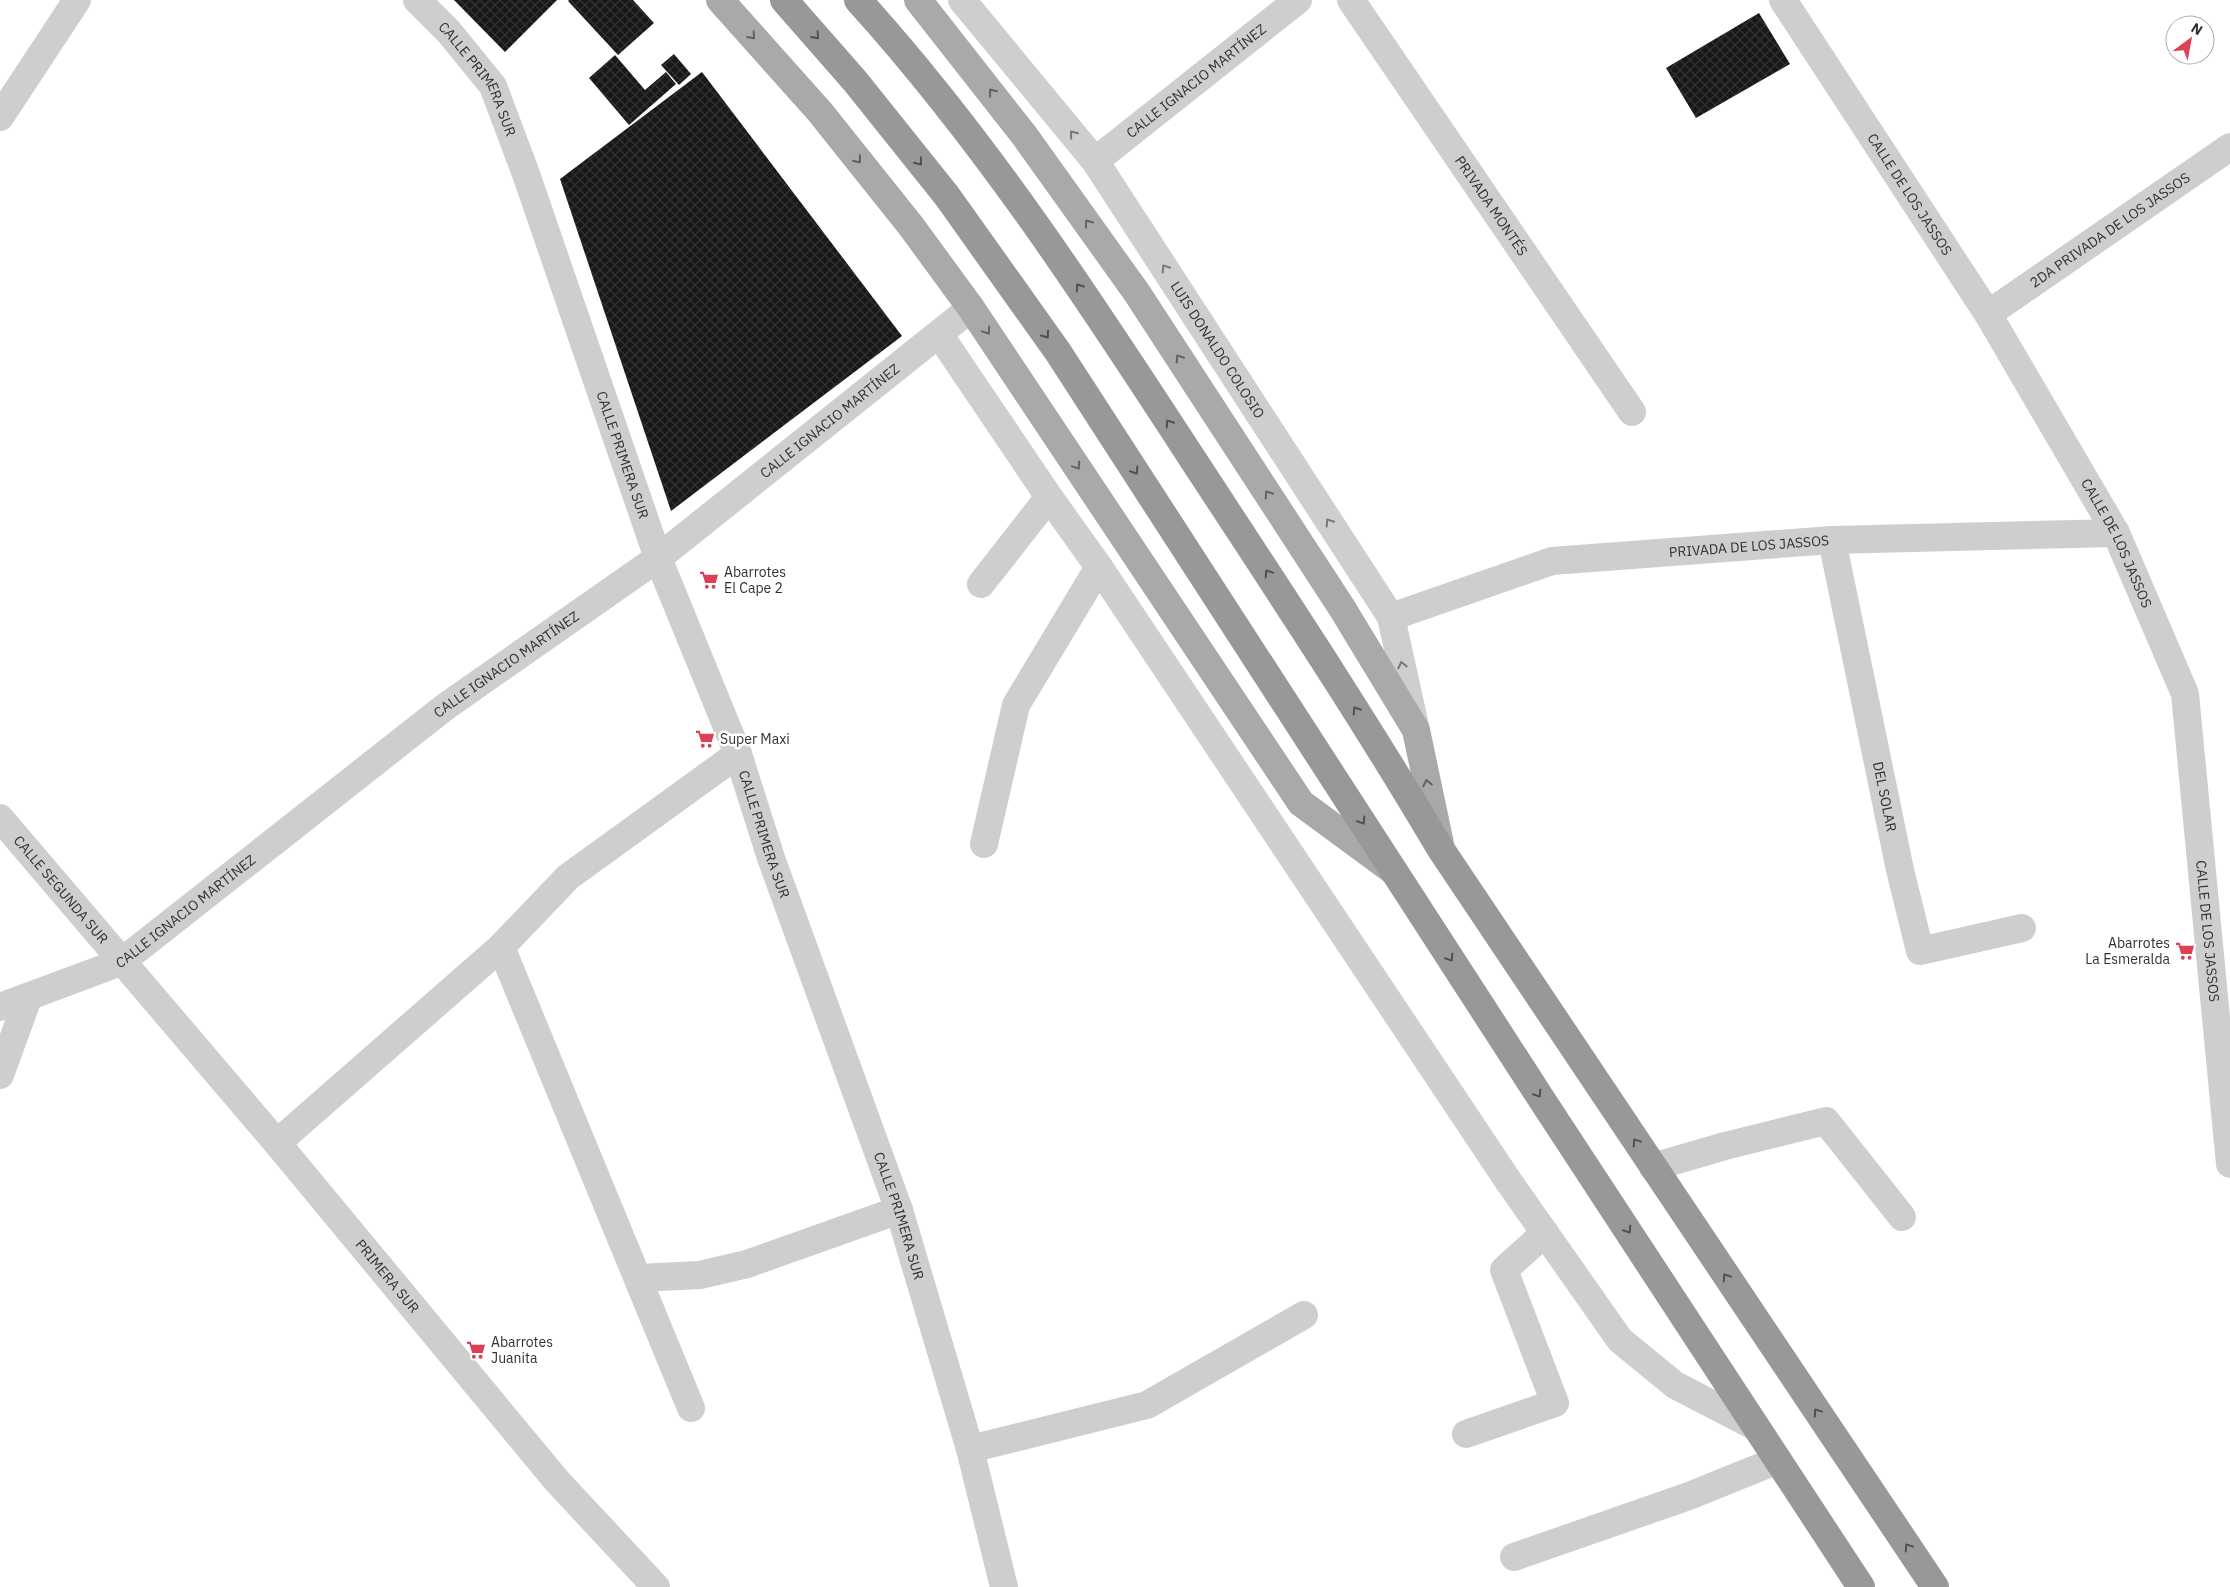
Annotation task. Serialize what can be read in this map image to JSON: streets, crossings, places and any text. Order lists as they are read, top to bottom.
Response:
{
  "streets": {
    "street": [
      "CALLE PRIMERA SUR",
      "CALLE IGNACIO MARTÍNEZ",
      "CALLE DE LOS JASSOS",
      "PRIVADA MONTÉS",
      "2DA PRIVADA DE LOS JASSOS",
      "LUIS DONALDO COLOSIO",
      "PRIVADA DE LOS JASSOS",
      "DEL SOLAR",
      "CALLE SEGUNDA SUR",
      "PRIMERA SUR"
    ]
  },
  "crossings": [
    ["CALLE PRIMERA SUR", "CALLE IGNACIO MARTÍNEZ"],
    ["CALLE IGNACIO MARTÍNEZ", "LUIS DONALDO COLOSIO"],
    ["CALLE IGNACIO MARTÍNEZ", "CALLE SEGUNDA SUR"],
    ["CALLE IGNACIO MARTÍNEZ", "PRIMERA SUR"],
    ["CALLE DE LOS JASSOS", "2DA PRIVADA DE LOS JASSOS"],
    ["CALLE DE LOS JASSOS", "PRIVADA DE LOS JASSOS"],
    ["LUIS DONALDO COLOSIO", "PRIVADA DE LOS JASSOS"],
    ["PRIVADA DE LOS JASSOS", "DEL SOLAR"],
    ["CALLE SEGUNDA SUR", "PRIMERA SUR"]
  ],
  "places": {
    "supermarket": [
      "Abarrotes El Cape 2",
      "Super Maxi",
      "Abarrotes La Esmeralda",
      "Abarrotes Juanita"
    ]
  },
  "north": "top right"
}
